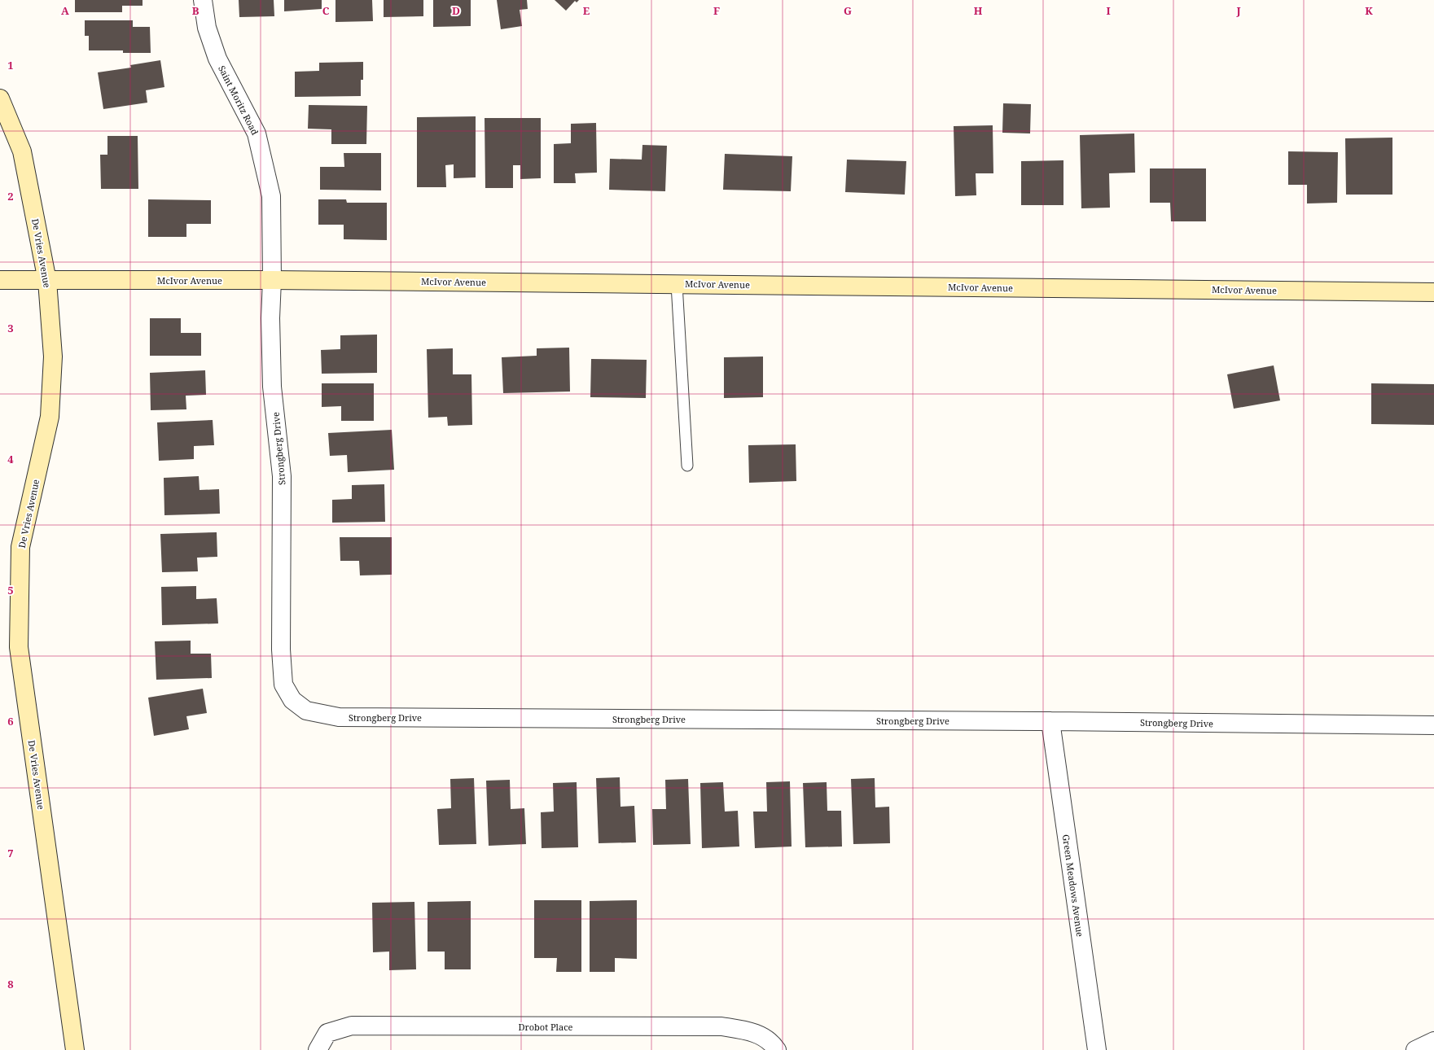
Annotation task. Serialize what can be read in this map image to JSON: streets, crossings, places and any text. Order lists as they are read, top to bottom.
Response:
{
  "streets": {
    "street": [
      "Saint Moritz Road",
      "De Vries Avenue",
      "McIvor Avenue",
      "Strongberg Drive",
      "Green Meadows Avenue",
      "Drobot Place"
    ]
  },
  "crossings": [
    ["Saint Moritz Road", "McIvor Avenue"],
    ["Saint Moritz Road", "Strongberg Drive"],
    ["De Vries Avenue", "McIvor Avenue"],
    ["McIvor Avenue", "Strongberg Drive"],
    ["Strongberg Drive", "Green Meadows Avenue"]
  ],
  "grid": {
    "columns": [
      "A",
      "B",
      "C",
      "D",
      "E",
      "F",
      "G",
      "H",
      "I",
      "J",
      "K"
    ],
    "rows": [
      "1",
      "2",
      "3",
      "4",
      "5",
      "6",
      "7",
      "8"
    ]
  }
}
